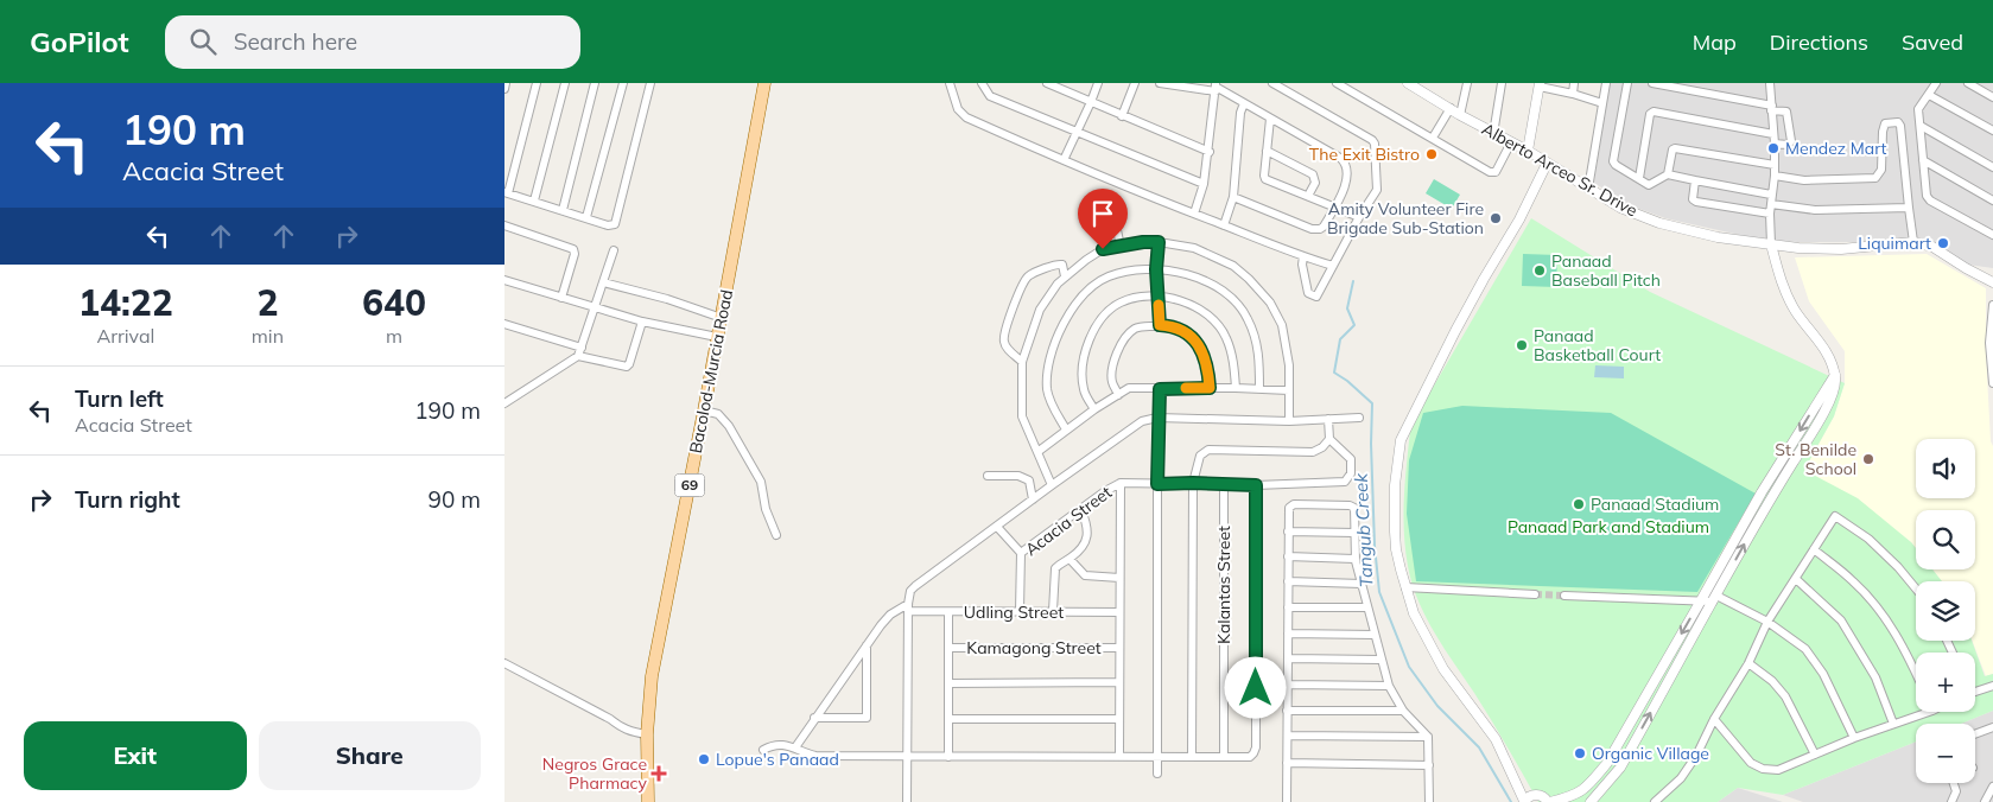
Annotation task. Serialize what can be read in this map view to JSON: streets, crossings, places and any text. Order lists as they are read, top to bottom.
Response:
{
  "streets": {
    "main road": ["Bacolod-Murcia Road", "69"],
    "street": [
      "Alberto Arceo Sr. Drive",
      "Acacia Street",
      "Kalantas Street",
      "Udling Street",
      "Kamagong Street"
    ]
  },
  "crossings": [
    ["Acacia Street", "Kalantas Street"],
    ["Acacia Street", "Udling Street"]
  ],
  "water": ["Tangub Creek"],
  "parks": ["Panaad Park and Stadium"],
  "places": {
    "other": [
      "Mendez Mart",
      "The Exit Bistro",
      "Amity Volunteer Fire Brigade Sub-Station",
      "Liquimart",
      "Panaad Baseball Pitch",
      "Panaad Basketball Court",
      "St. Benilde School",
      "Panaad Stadium",
      "Organic Village",
      "Lopue's Panaad"
    ],
    "health": ["Negros Grace Pharmacy"]
  },
  "page": {
    "header": "GoPilot",
    "search": "Search here",
    "nav": ["Map", "Directions", "Saved"],
    "turn": ["190 m", "Acacia Street"],
    "eta": [
      "14:22",
      "Arrival",
      "2",
      "min",
      "640",
      "m"
    ],
    "list": [
      {
        "name": "Turn left",
        "note": "Acacia Street",
        "value": "190 m"
      },
      {
        "name": "Turn right",
        "value": "90 m"
      }
    ],
    "map_buttons": ["+", "−"],
    "buttons": ["Exit", "Share"]
  }
}
